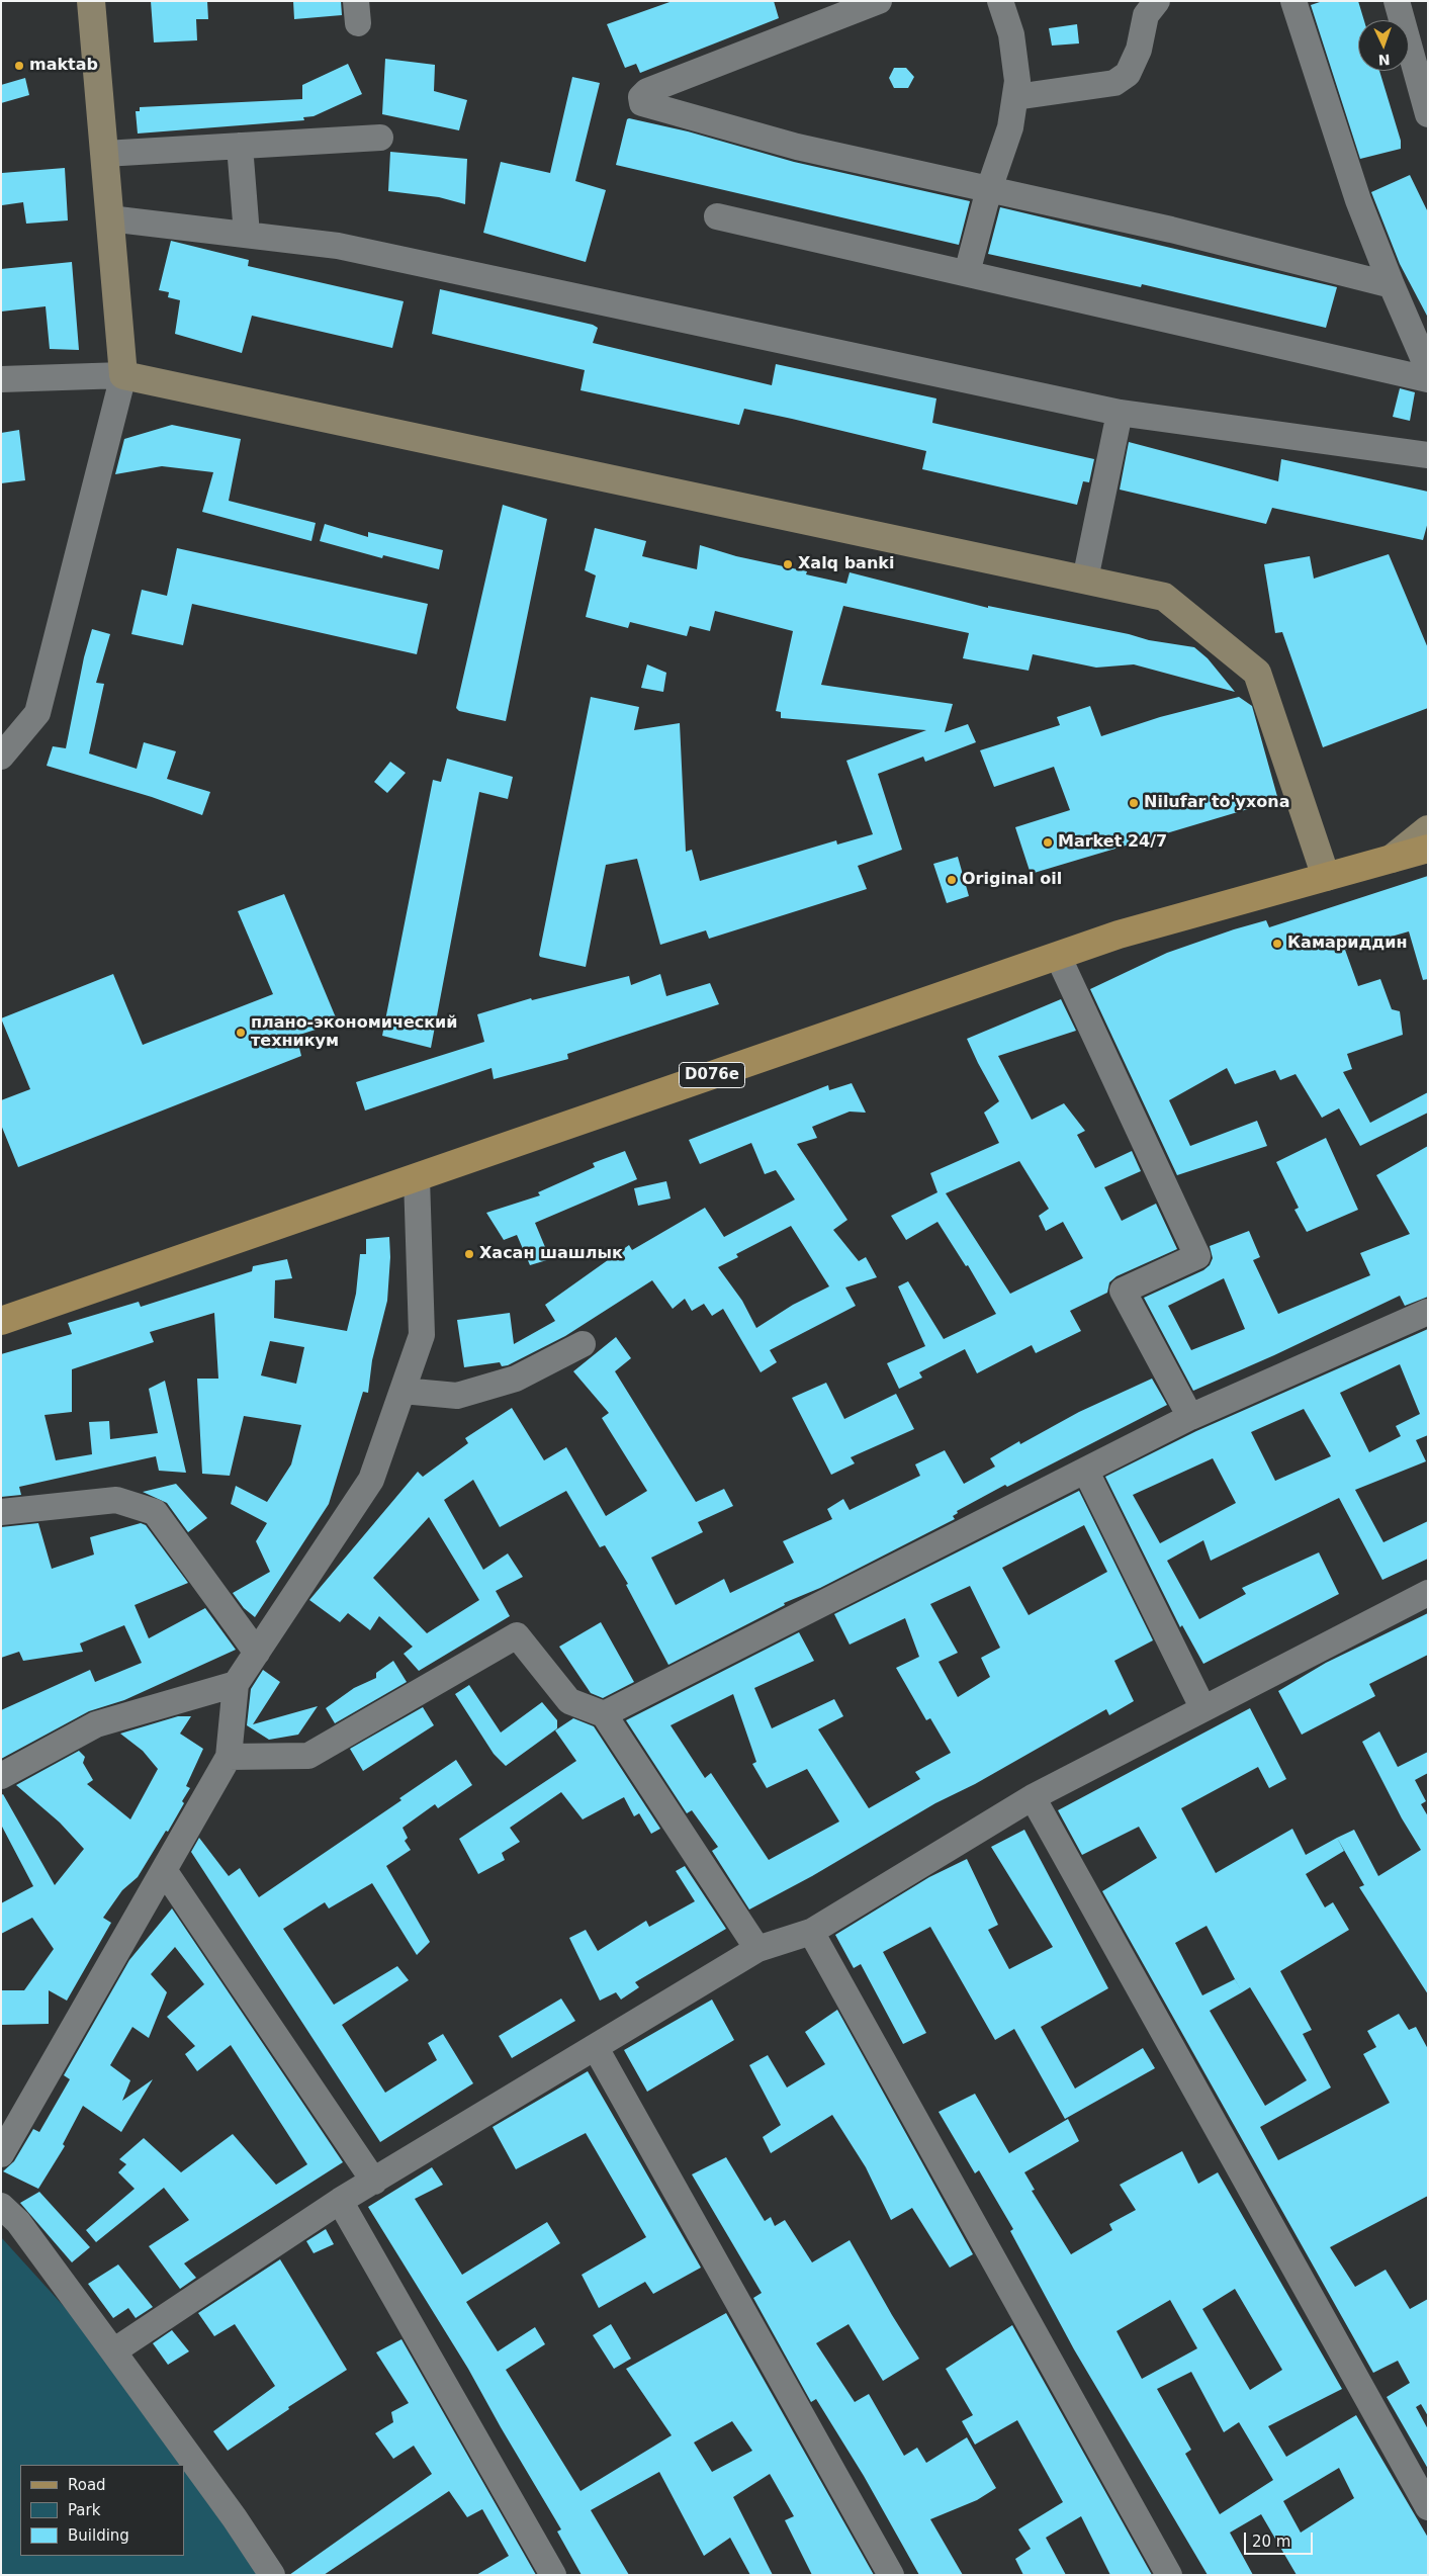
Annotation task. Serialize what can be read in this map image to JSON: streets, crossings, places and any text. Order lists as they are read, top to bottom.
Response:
{
  "streets": {
    "main road": ["D076e"]
  },
  "places": [
    "maktab",
    "Xalq banki",
    "Nilufar to'yxona",
    "Market 24/7",
    "Original oil",
    "Камариддин",
    "плано-экономический техникум",
    "Хасан шашлык"
  ],
  "legend": ["Road", "Park", "Building"],
  "scale_bar": "20 m",
  "north": "bottom"
}
